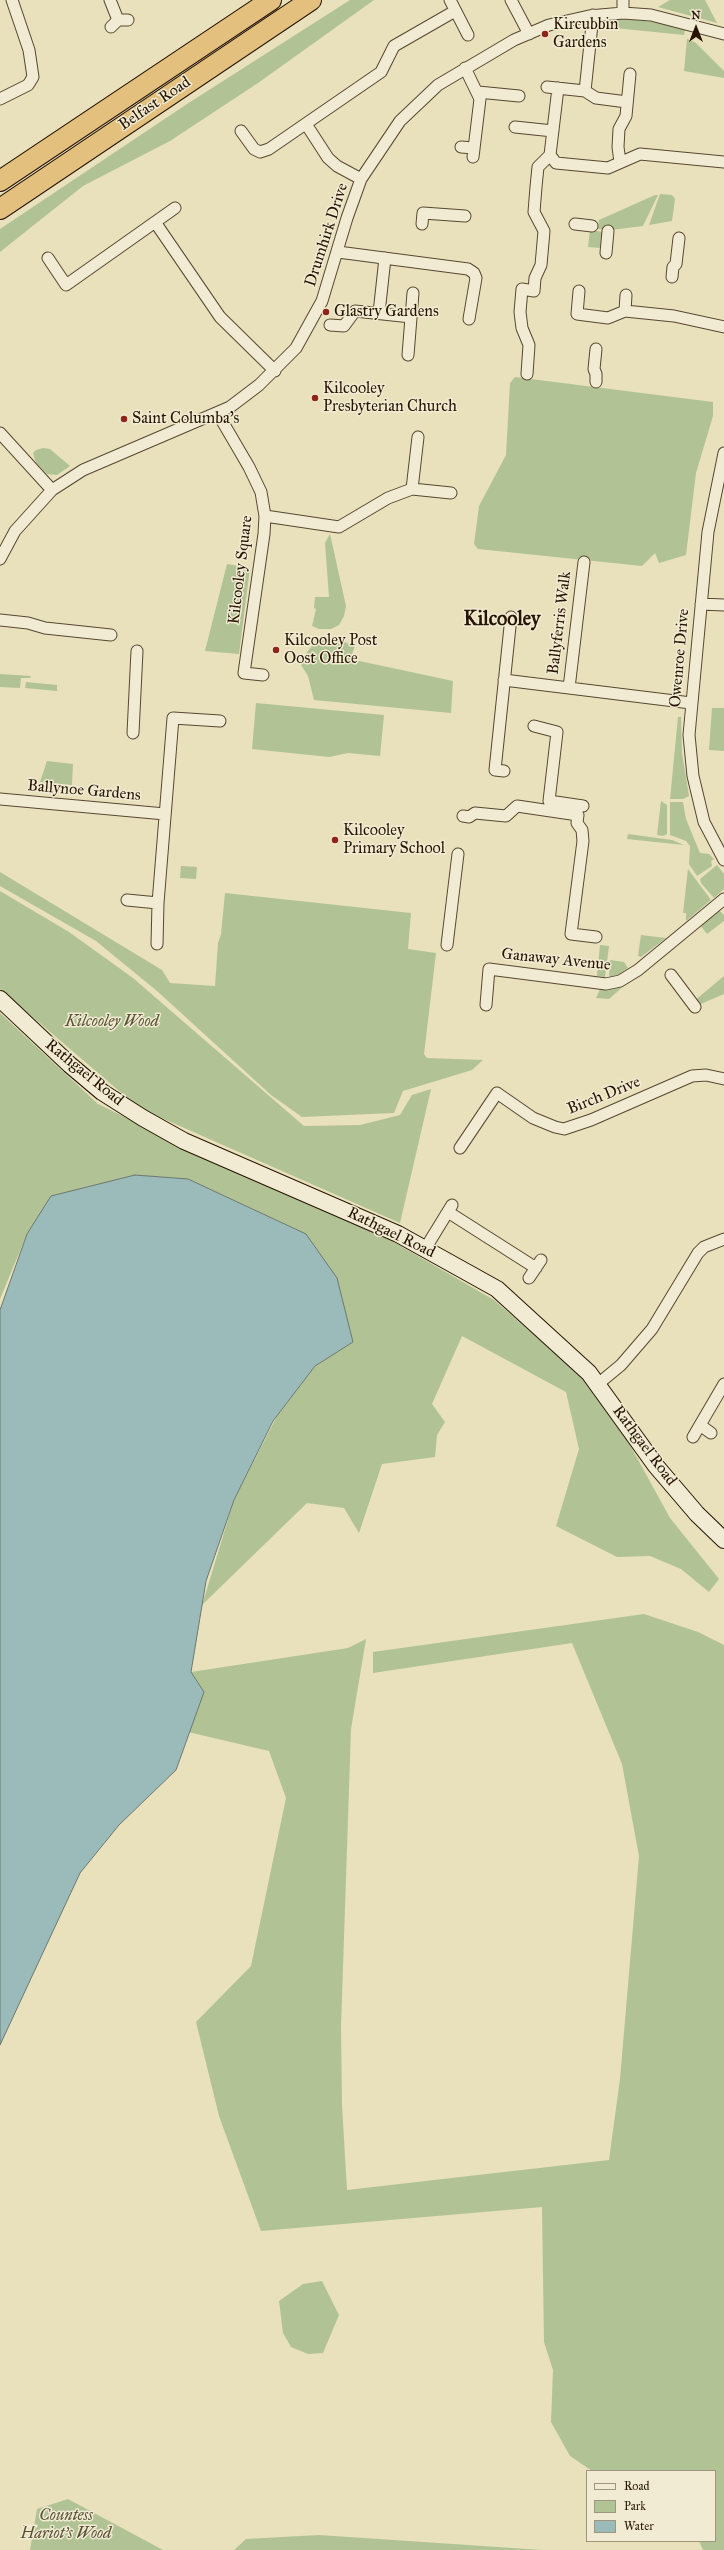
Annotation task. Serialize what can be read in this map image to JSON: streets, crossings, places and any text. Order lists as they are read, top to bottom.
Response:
{
  "streets": {
    "highway": ["Belfast Road"],
    "street": [
      "Drumhirk Drive",
      "Kilcooley Square",
      "Ballyferris Walk",
      "Owenroe Drive",
      "Ballynoe Gardens",
      "Ganaway Avenue",
      "Rathgael Road",
      "Birch Drive"
    ]
  },
  "crossings": [
    ["Drumhirk Drive", "Kilcooley Square"]
  ],
  "districts": ["Kilcooley"],
  "parks": ["Kilcooley Wood", "Countess Hariot's Wood"],
  "places": [
    "Kircubbin Gardens",
    "Glastry Gardens",
    "Kilcooley Presbyterian Church",
    "Saint Columba's",
    "Kilcooley Post Oost Office",
    "Kilcooley Primary School"
  ],
  "legend": ["Road", "Park", "Water"],
  "north": "top"
}
